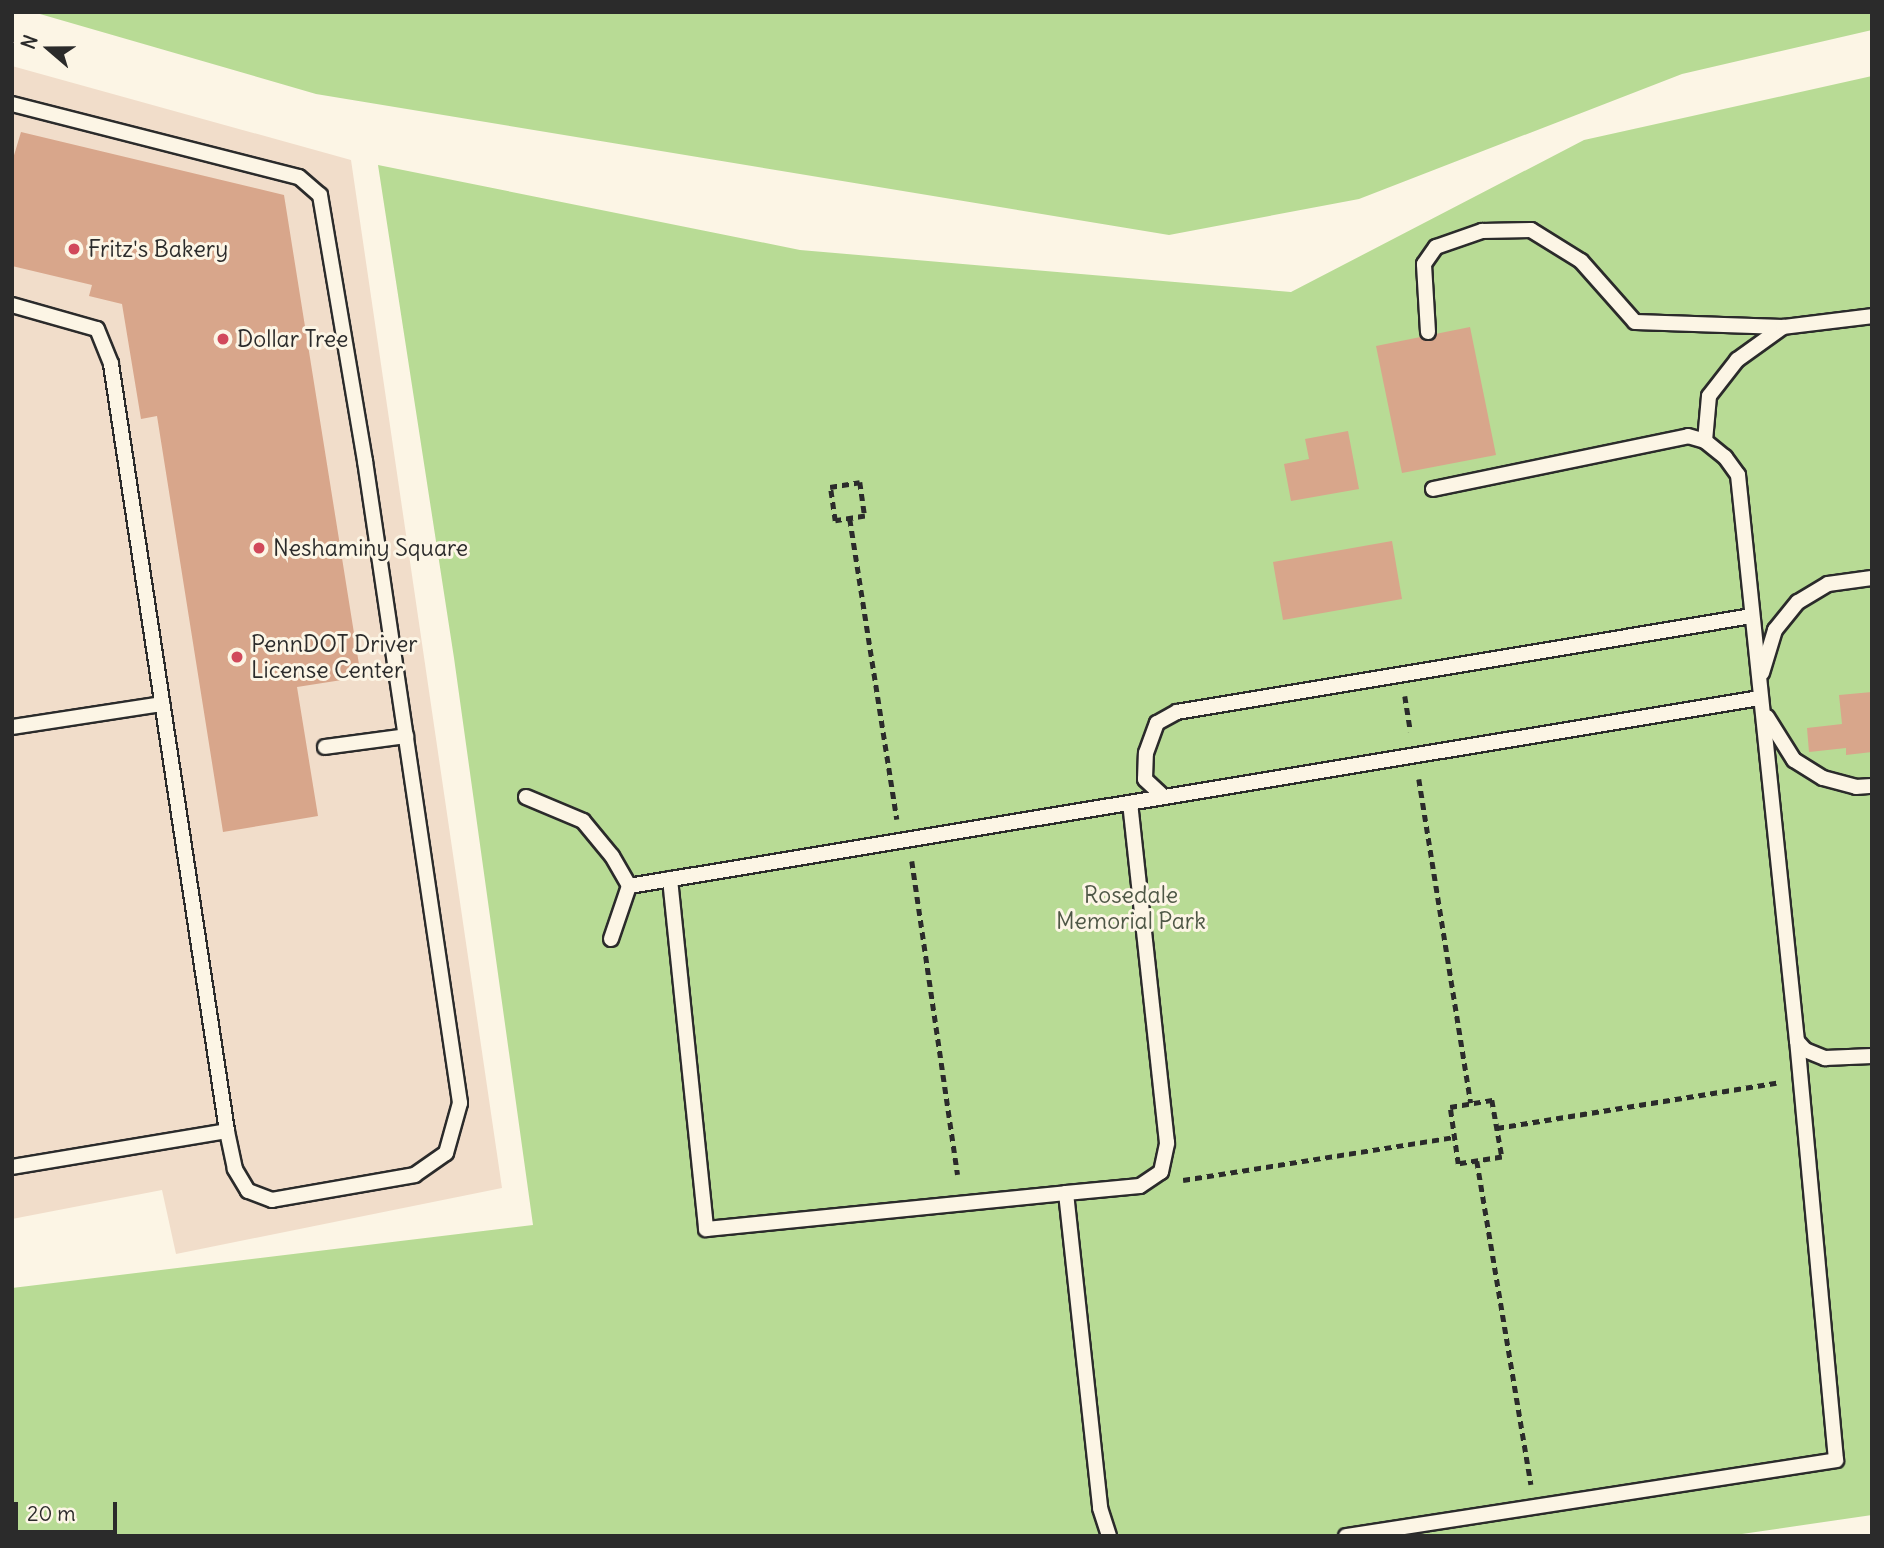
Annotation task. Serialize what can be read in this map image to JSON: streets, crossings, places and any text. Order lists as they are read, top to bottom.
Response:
{
  "parks": ["Rosedale Memorial Park"],
  "places": [
    "Fritz's Bakery",
    "Dollar Tree",
    "Neshaminy Square",
    "PennDOT Driver License Center"
  ],
  "scale_bar": "20 m",
  "north": "left"
}
